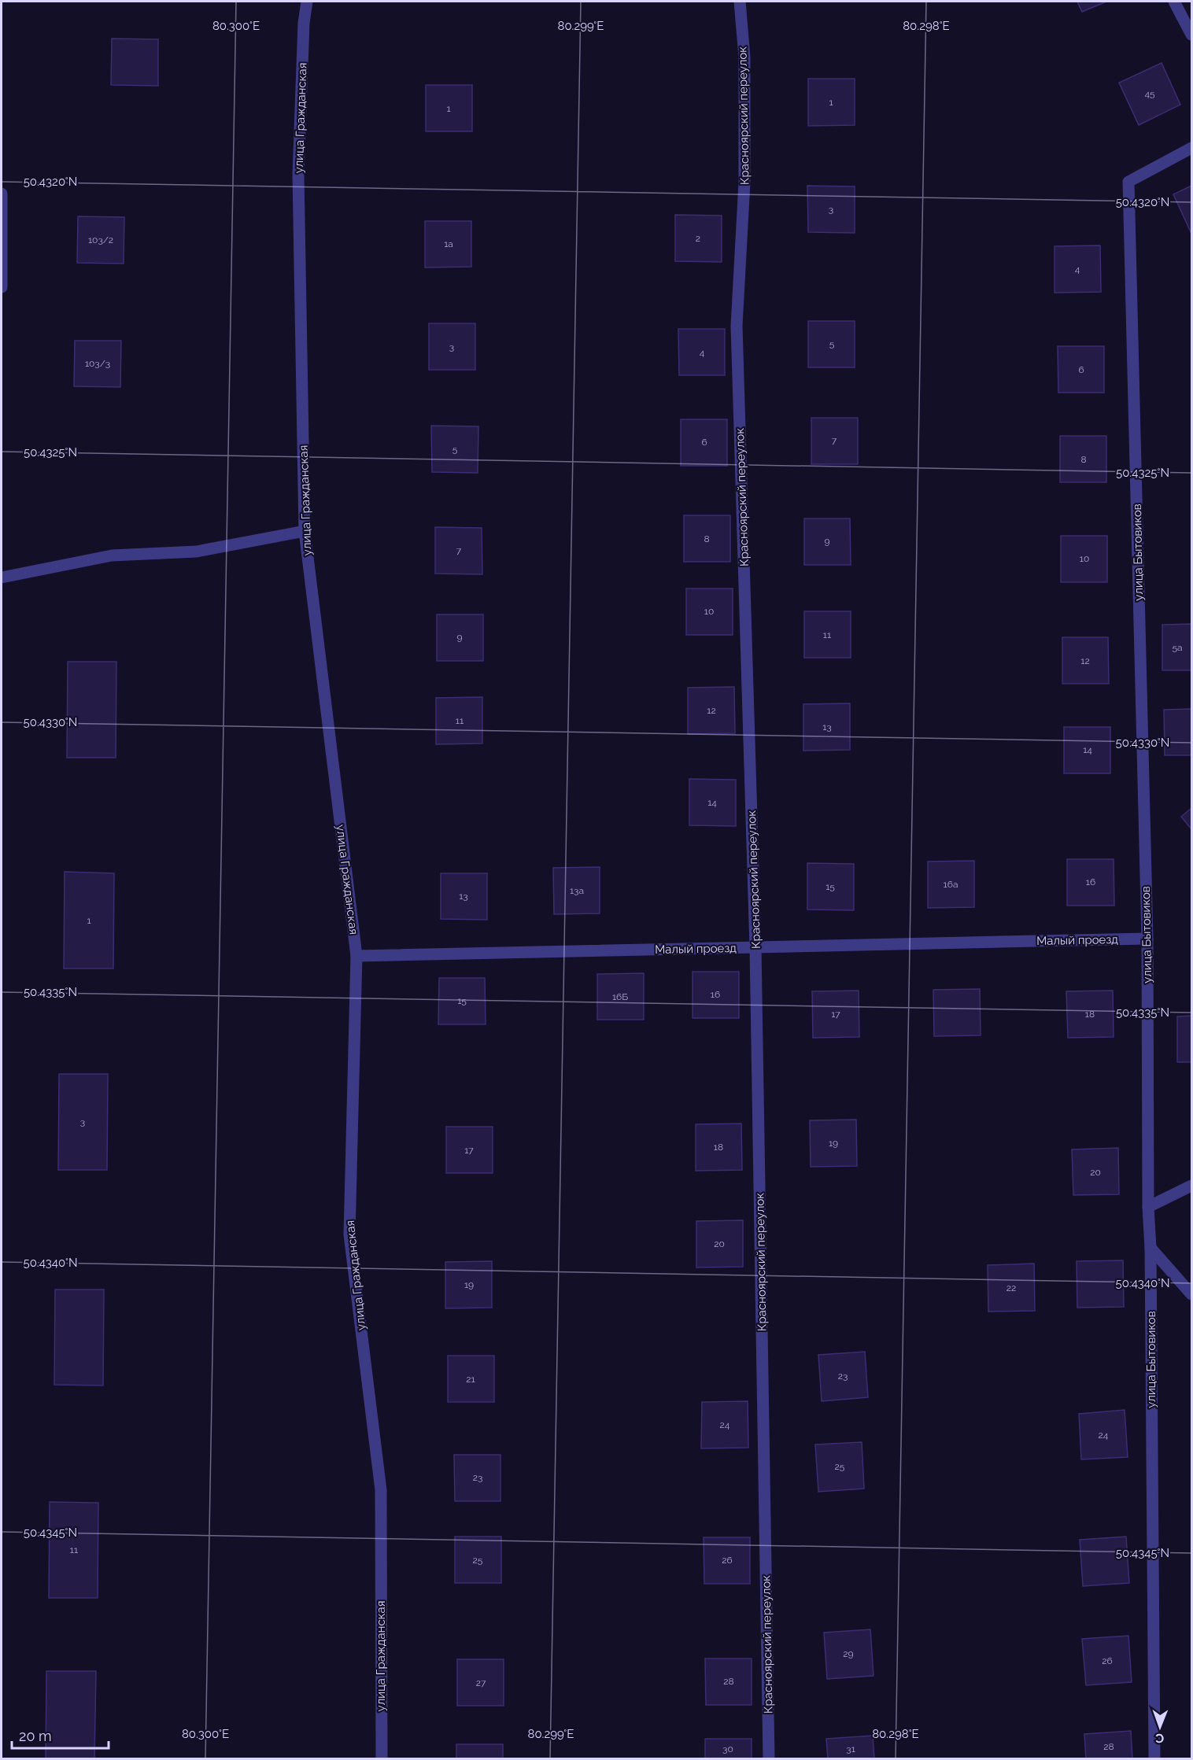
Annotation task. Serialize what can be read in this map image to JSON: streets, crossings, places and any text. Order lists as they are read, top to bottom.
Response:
{
  "streets": {
    "street": [
      "Красноярский переулок",
      "улица Гражданская",
      "улица Бытовиков",
      "Малый проезд"
    ]
  },
  "crossings": [
    ["Красноярский переулок", "Малый проезд"],
    ["улица Гражданская", "Малый проезд"],
    ["улица Бытовиков", "Малый проезд"]
  ],
  "house_numbers": [
    "45",
    "1",
    "1",
    "3",
    "2",
    "103/2",
    "1а",
    "4",
    "5",
    "3",
    "4",
    "103/3",
    "6",
    "7",
    "6",
    "5",
    "8",
    "8",
    "9",
    "7",
    "10",
    "10",
    "11",
    "9",
    "5а",
    "12",
    "12",
    "11",
    "13",
    "14",
    "14",
    "16",
    "16а",
    "15",
    "13а",
    "13",
    "1",
    "16",
    "16Б",
    "15",
    "17",
    "18",
    "3",
    "19",
    "18",
    "17",
    "20",
    "20",
    "19",
    "22",
    "23",
    "21",
    "24",
    "24",
    "25",
    "23",
    "11",
    "25",
    "26",
    "29",
    "26",
    "28",
    "27",
    "28",
    "30",
    "31"
  ],
  "scale_bar": "20 m",
  "north": "bottom",
  "coordinates": [
    "80.300°E",
    "80.299°E",
    "80.298°E",
    "50.4320°N",
    "50.4325°N",
    "50.4330°N",
    "50.4335°N",
    "50.4340°N",
    "50.4345°N"
  ]
}
